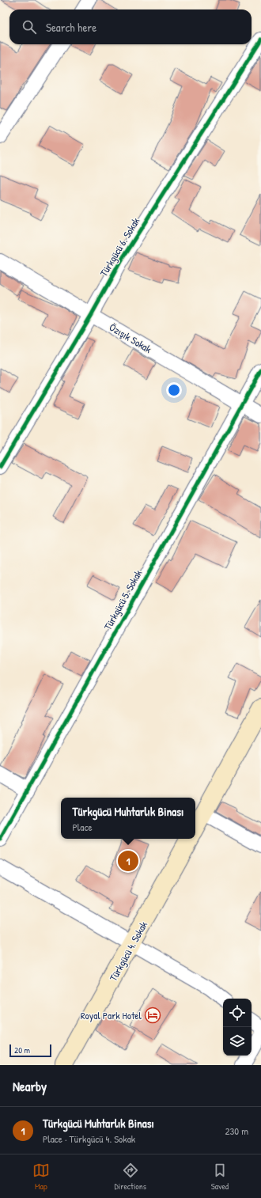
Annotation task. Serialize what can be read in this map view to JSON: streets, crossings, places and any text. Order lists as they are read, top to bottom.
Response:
{
  "streets": {
    "main road": ["Türkgücü 4. Sokak"],
    "street": ["Türkgücü 6. Sokak", "Özışık Sokak", "Türkgücü 5. Sokak"]
  },
  "crossings": [
    ["Türkgücü 6. Sokak", "Özışık Sokak"],
    ["Özışık Sokak", "Türkgücü 5. Sokak"]
  ],
  "places": {
    "hotel": ["Royal Park Hotel"]
  },
  "scale_bar": "20 m",
  "page": {
    "search": "Search here",
    "popup": ["Türkgücü Muhtarlık Binası", "Place"],
    "pins": "1",
    "scale": "20 m",
    "heading": "Nearby",
    "list": [
      {
        "mark": "1",
        "name": "Türkgücü Muhtarlık Binası",
        "note": "Place · Türkgücü 4. Sokak",
        "value": "230 m"
      }
    ],
    "nav": ["Map", "Directions", "Saved"]
  }
}
